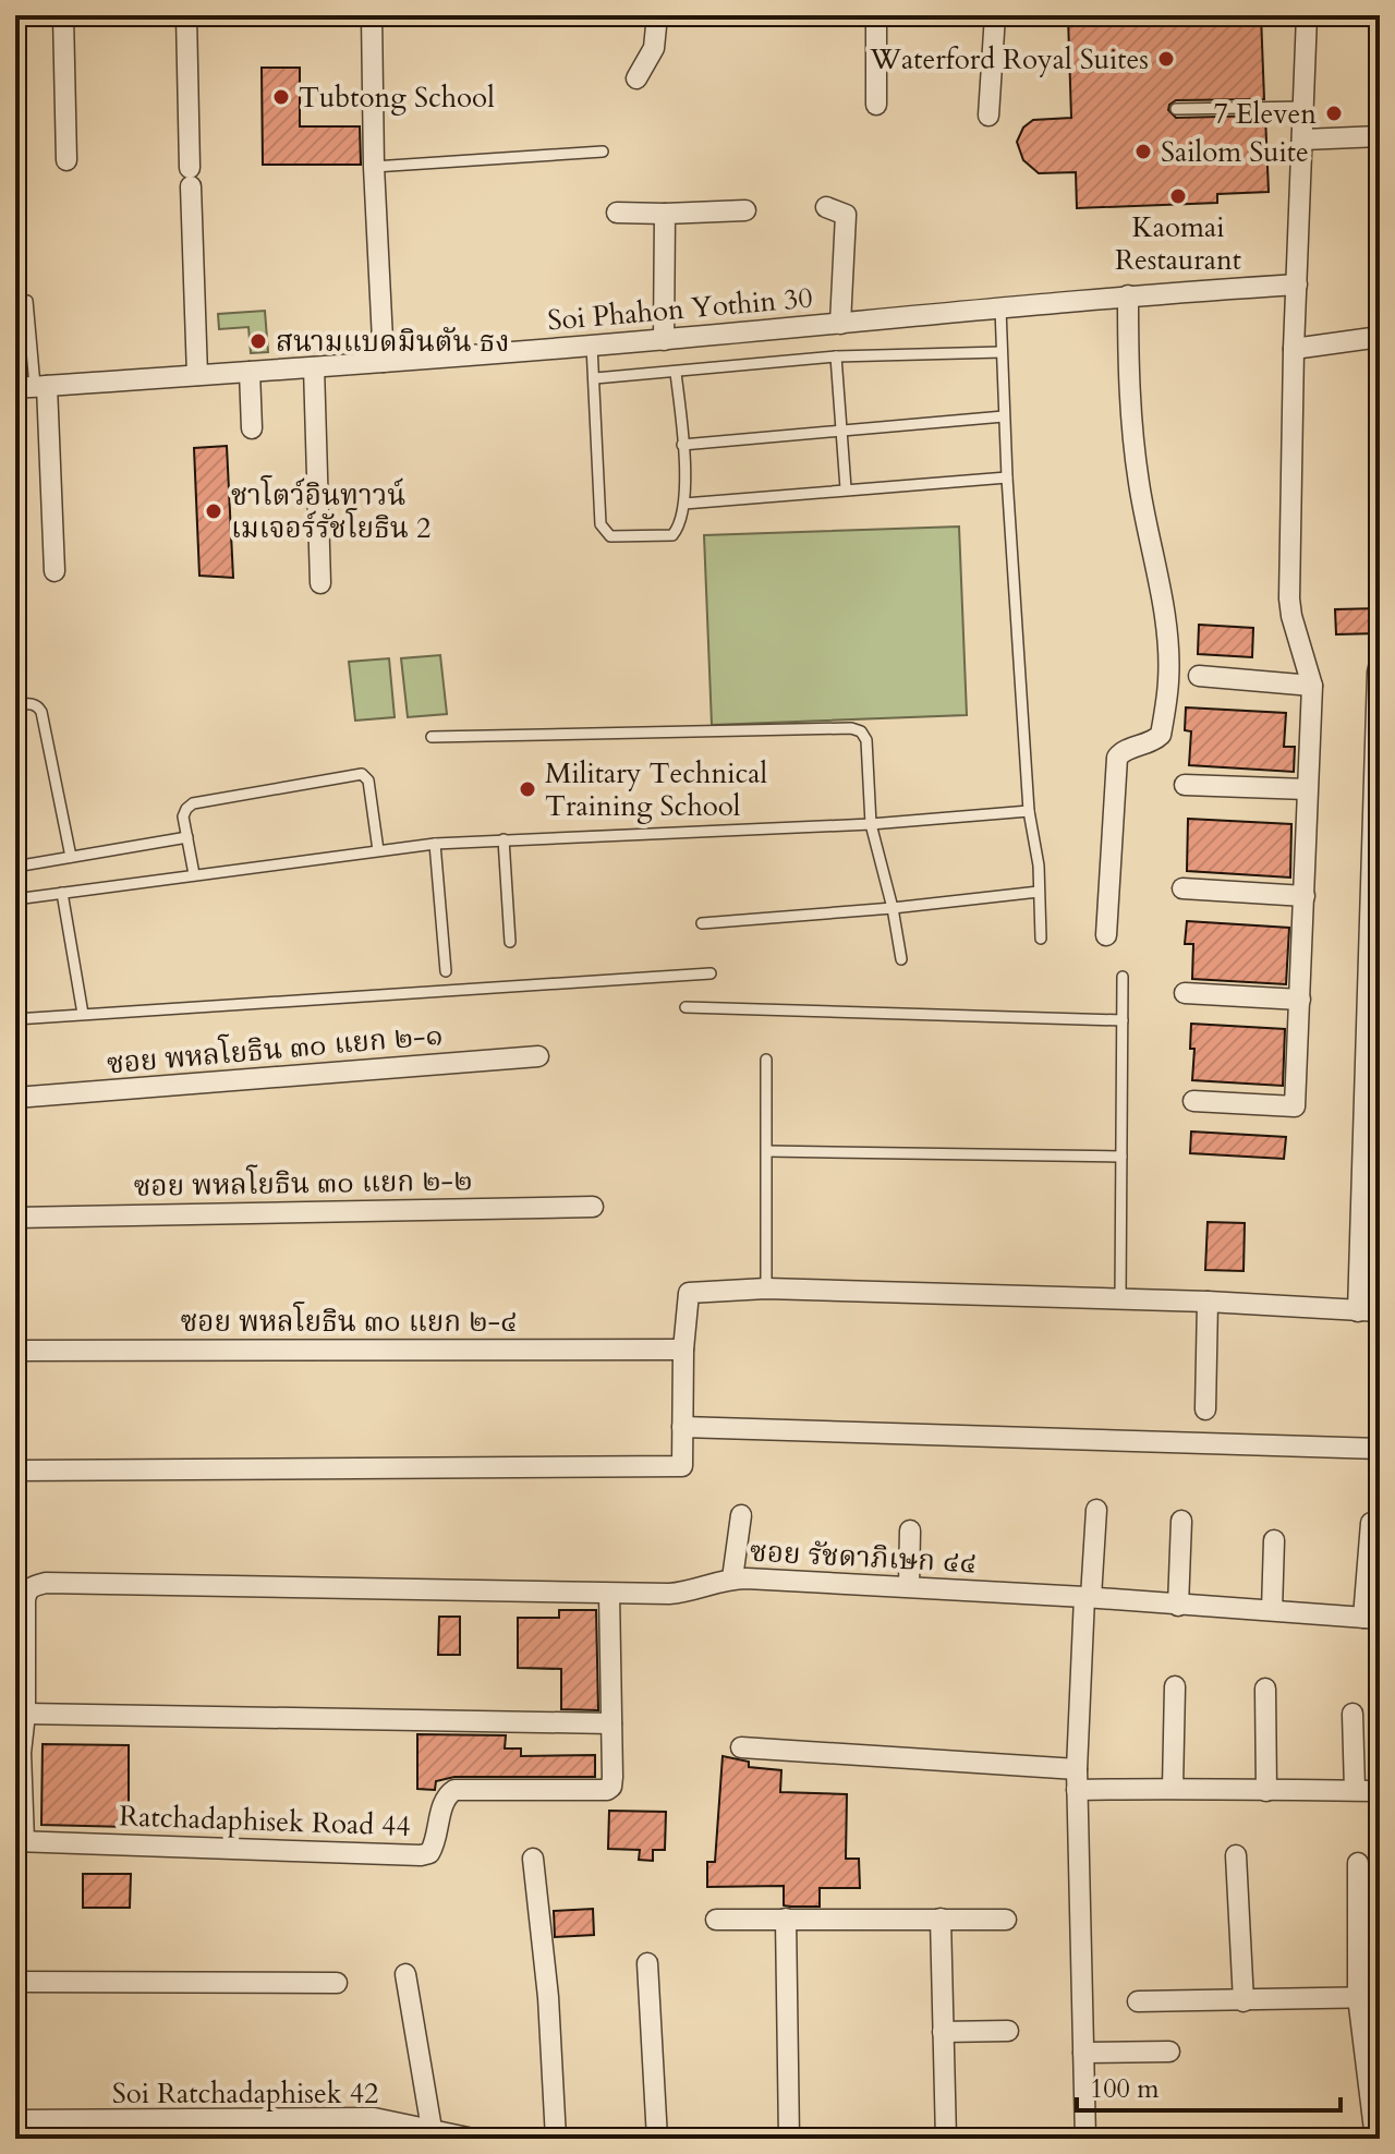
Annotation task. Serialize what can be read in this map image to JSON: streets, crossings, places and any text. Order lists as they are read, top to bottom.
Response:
{
  "streets": {
    "street": [
      "Soi Phahon Yothin 30",
      "ซอย พหลโยธิน ๓๐ แยก ๒-๑",
      "ซอย พหลโยธิน ๓๐ แยก ๒-๒",
      "ซอย พหลโยธิน ๓๐ แยก ๒-๔",
      "ซอย รัชดาภิเษก ๔๔",
      "Ratchadaphisek Road 44",
      "Soi Ratchadaphisek 42"
    ]
  },
  "crossings": [
    ["ซอย รัชดาภิเษก ๔๔", "Ratchadaphisek Road 44"]
  ],
  "places": [
    "Waterford Royal Suites",
    "Tubtong School",
    "7 Eleven",
    "Sailom Suite",
    "Kaomai Restaurant",
    "สนามแบดมินตัน ธง",
    "ชาโตว์อินทาวน์ เมเจอร์รัชโยธิน 2",
    "Military Technical Training School"
  ],
  "scale_bar": "100 m"
}
